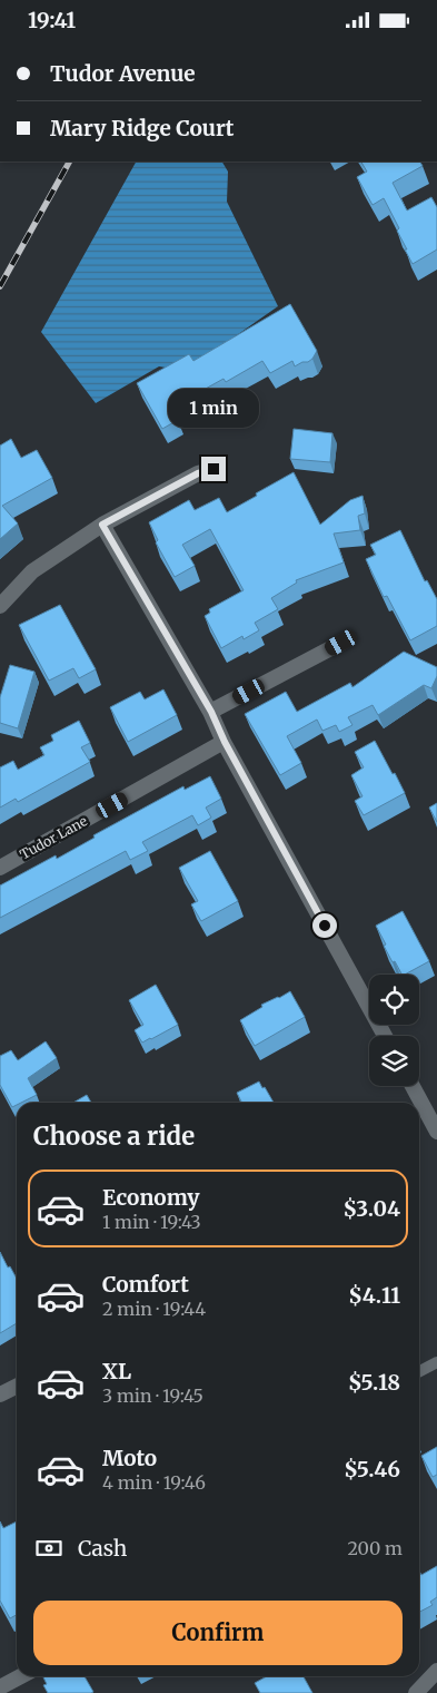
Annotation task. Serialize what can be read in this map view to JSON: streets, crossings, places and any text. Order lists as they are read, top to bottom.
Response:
{
  "streets": {
    "street": ["Tudor Lane"]
  },
  "page": {
    "status": "19:41",
    "banner": ["Tudor Avenue", "Mary Ridge Court"],
    "bubble": "1 min",
    "heading": "Choose a ride",
    "list": [
      {
        "name": "Economy",
        "note": "1 min · 19:43",
        "value": "$3.04"
      },
      {
        "name": "Comfort",
        "note": "2 min · 19:44",
        "value": "$4.11"
      },
      {
        "name": "XL",
        "note": "3 min · 19:45",
        "value": "$5.18"
      },
      {
        "name": "Moto",
        "note": "4 min · 19:46",
        "value": "$5.46"
      }
    ],
    "pay": ["Cash", "200 m"],
    "buttons": "Confirm"
  }
}
